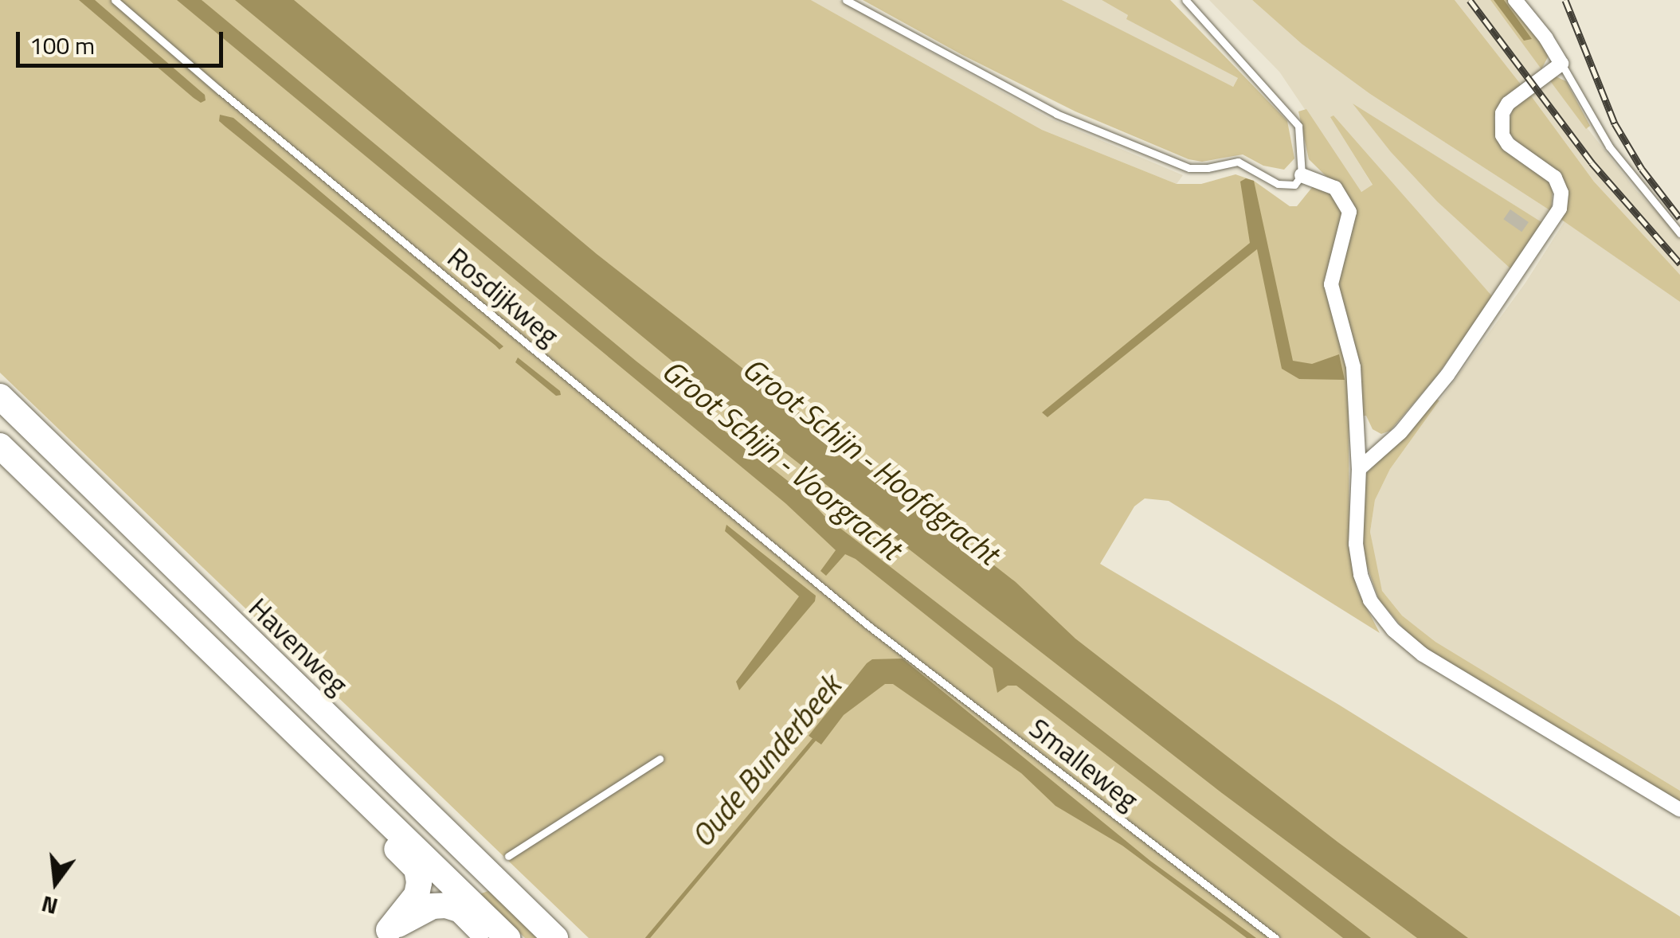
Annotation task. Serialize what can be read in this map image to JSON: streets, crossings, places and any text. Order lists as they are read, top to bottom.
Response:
{
  "streets": {
    "highway": ["Havenweg"],
    "lane": ["Rosdijkweg", "Smalleweg"]
  },
  "crossings": [
    ["Rosdijkweg", "Smalleweg"]
  ],
  "water": ["Groot Schijn - Voorgracht", "Groot Schijn - Hoofdgracht", "Oude Bunderbeek"],
  "scale_bar": "100 m",
  "north": "bottom"
}
